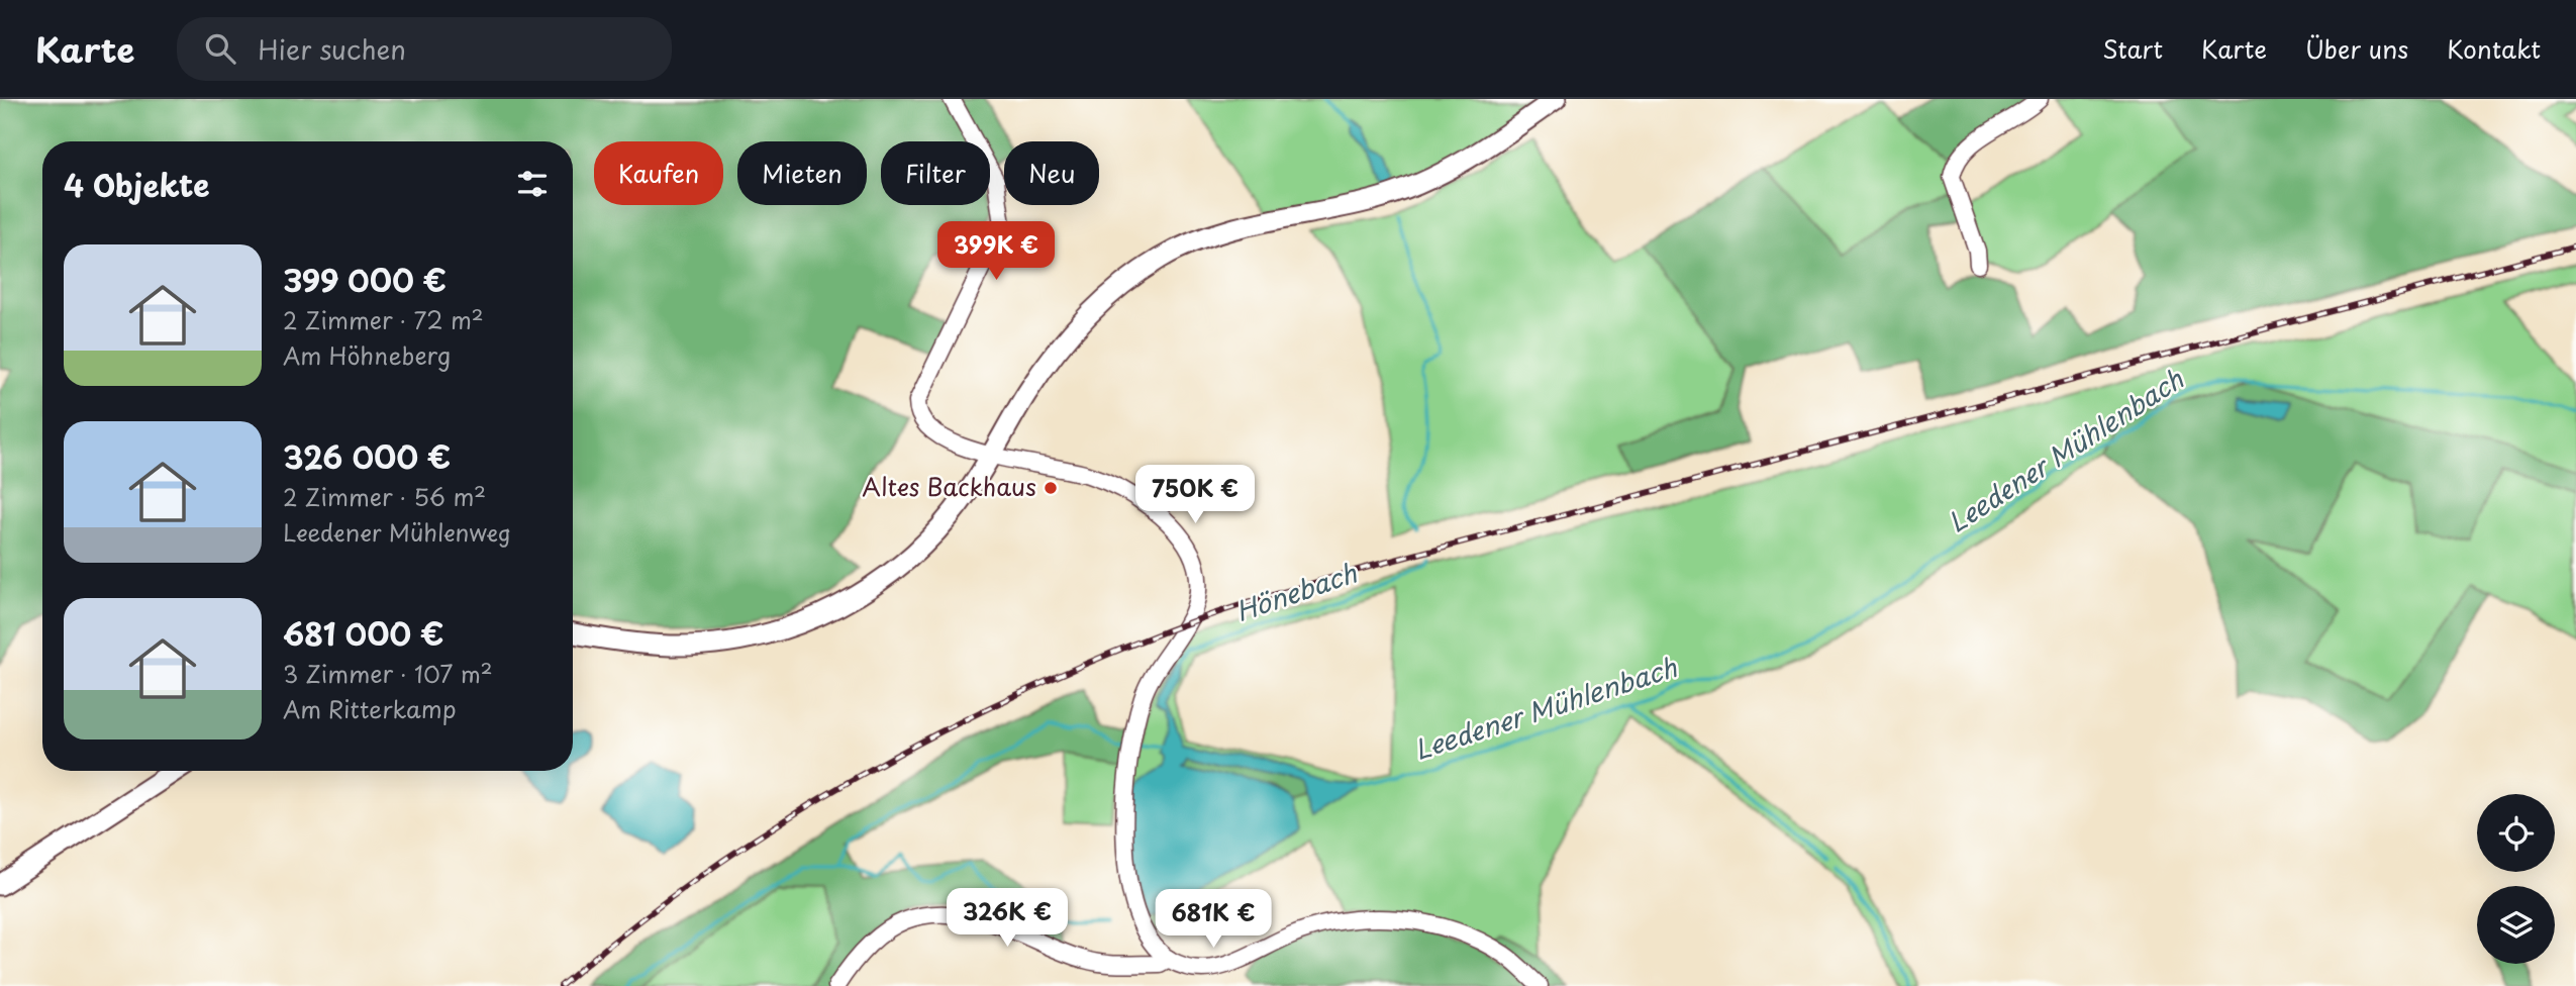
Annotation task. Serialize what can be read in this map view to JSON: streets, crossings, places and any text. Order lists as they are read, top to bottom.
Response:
{
  "water": ["Leedener Mühlenbach", "Hönebach"],
  "places": ["Altes Backhaus"],
  "page": {
    "header": "Karte",
    "search": "Hier suchen",
    "nav": [
      "Start",
      "Karte",
      "Über uns",
      "Kontakt"
    ],
    "chip": [
      "Kaufen",
      "Mieten",
      "Filter",
      "Neu"
    ],
    "heading": "4 Objekte",
    "price": [
      "399K €",
      "750K €",
      "326K €",
      "681K €"
    ],
    "list": [
      {
        "name": "399 000 €",
        "note": "2 Zimmer · 72 m² · Am Höhneberg"
      },
      {
        "name": "326 000 €",
        "note": "2 Zimmer · 56 m² · Leedener Mühlenweg"
      },
      {
        "name": "681 000 €",
        "note": "3 Zimmer · 107 m² · Am Ritterkamp"
      }
    ]
  }
}
